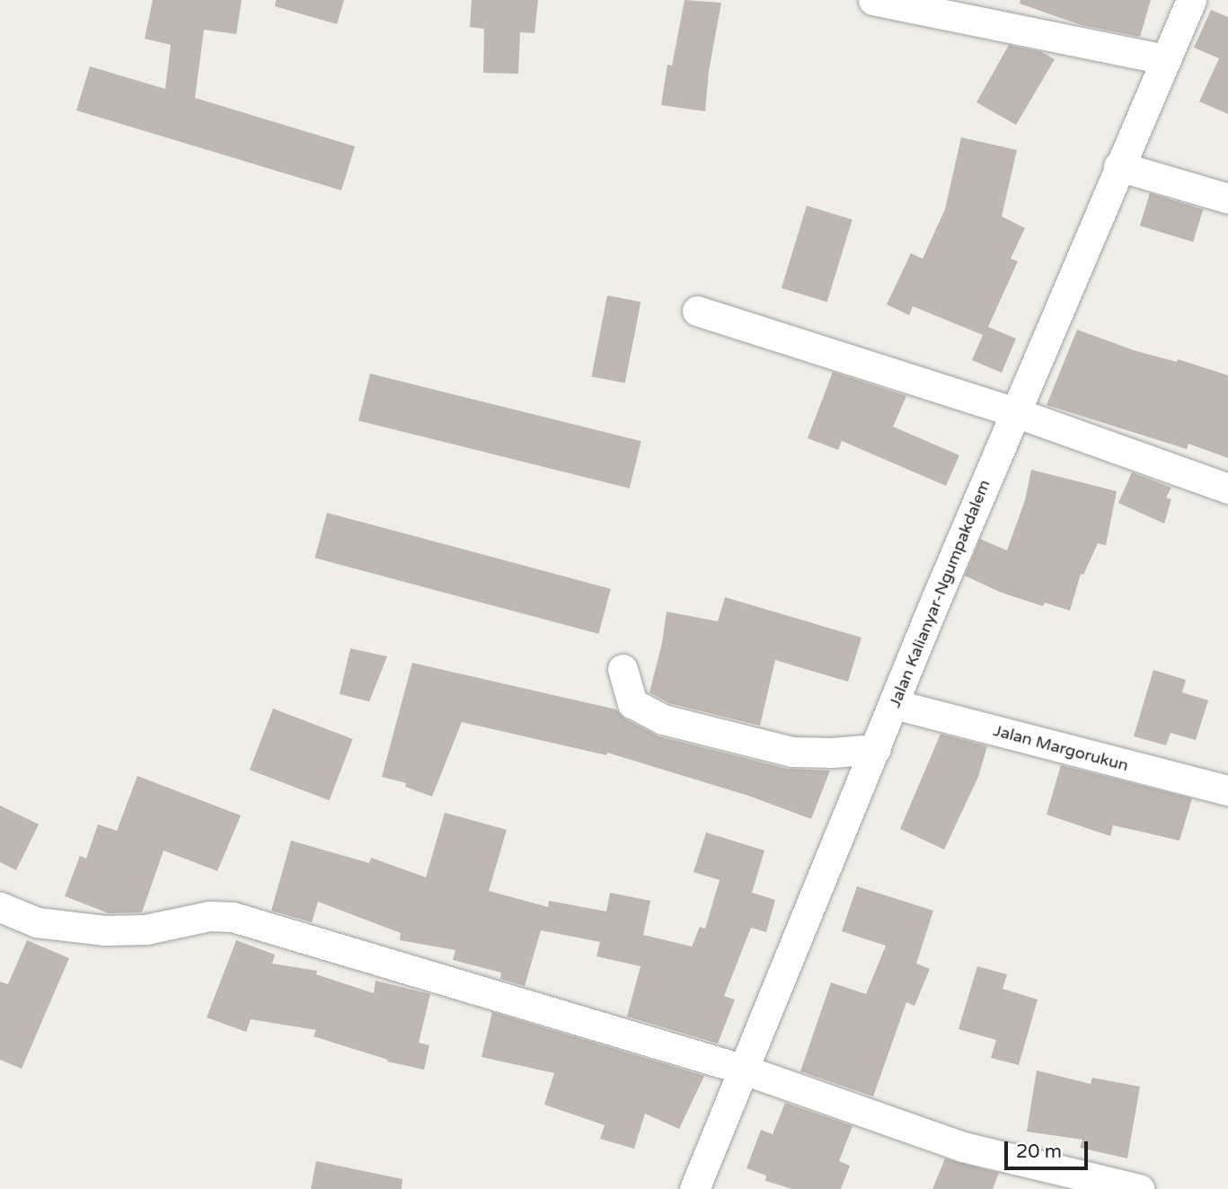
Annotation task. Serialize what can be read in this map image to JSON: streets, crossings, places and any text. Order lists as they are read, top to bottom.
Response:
{
  "streets": {
    "street": ["Jalan Kalianyar-Ngumpakdalem", "Jalan Margorukun"]
  },
  "crossings": [
    ["Jalan Kalianyar-Ngumpakdalem", "Jalan Margorukun"]
  ],
  "scale_bar": "20 m"
}
